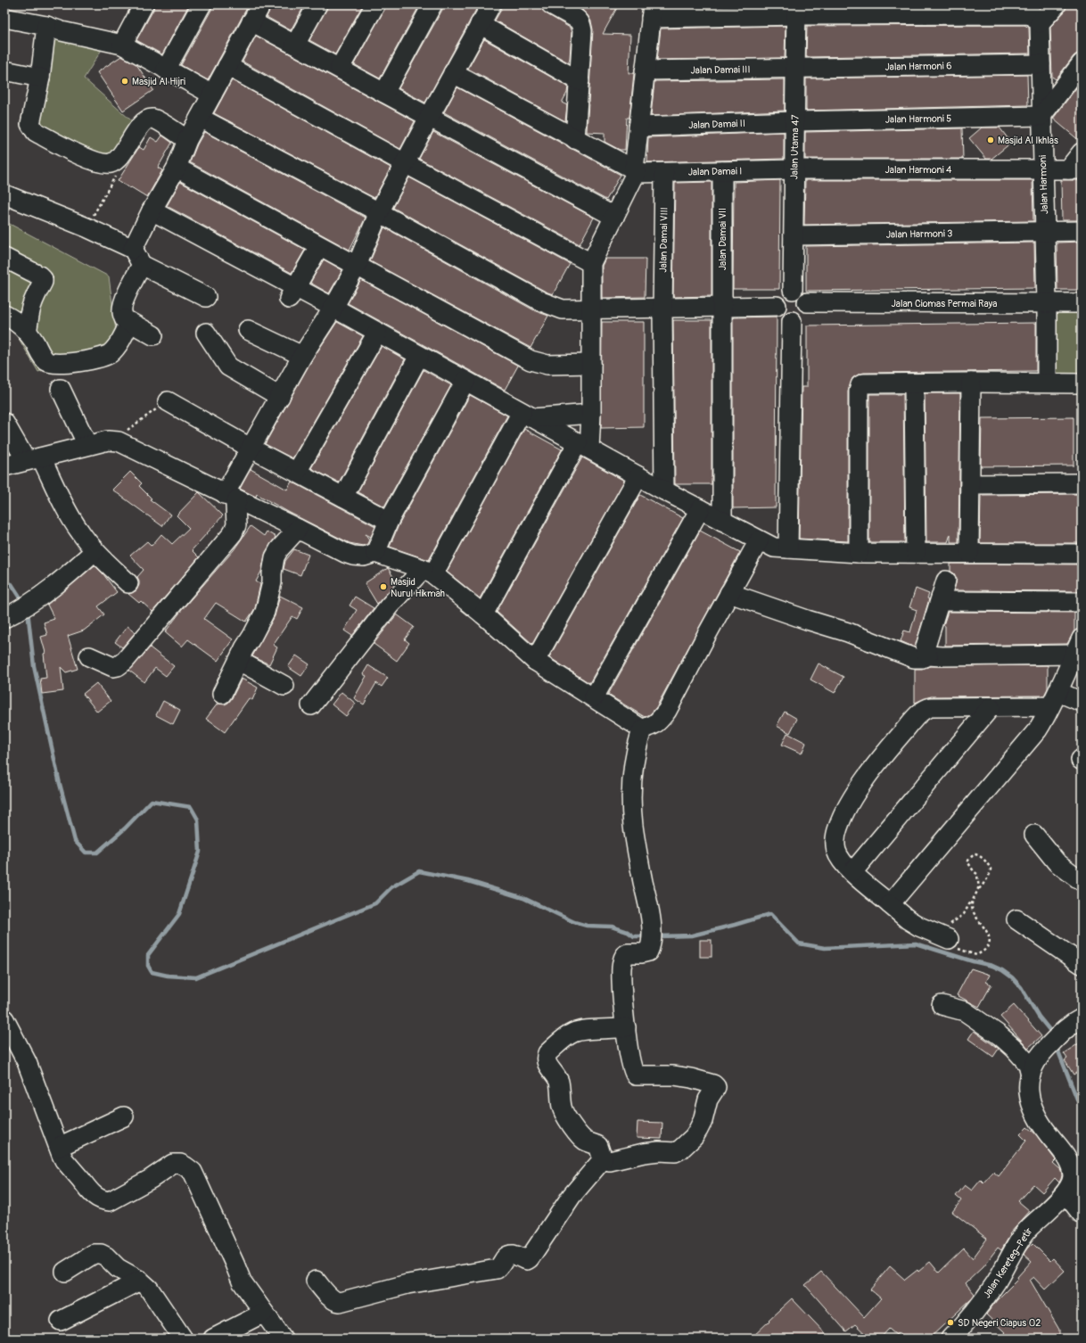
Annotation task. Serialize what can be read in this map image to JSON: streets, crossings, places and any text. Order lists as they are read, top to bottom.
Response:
{
  "streets": {
    "street": [
      "Jalan Harmoni 6",
      "Jalan Damai III",
      "Jalan Harmoni 5",
      "Jalan Damai II",
      "Jalan Utama 47",
      "Jalan Harmoni 4",
      "Jalan Damai I",
      "Jalan Harmoni",
      "Jalan Harmoni 3",
      "Jalan Damai VII",
      "Jalan Damai VIII",
      "Jalan Ciomas Permai Raya",
      "Jalan Kereteg–Petir"
    ]
  },
  "crossings": [
    ["Jalan Harmoni 6", "Jalan Damai III"],
    ["Jalan Harmoni 6", "Jalan Utama 47"],
    ["Jalan Harmoni 6", "Jalan Harmoni"],
    ["Jalan Damai III", "Jalan Utama 47"],
    ["Jalan Harmoni 5", "Jalan Damai II"],
    ["Jalan Harmoni 5", "Jalan Utama 47"],
    ["Jalan Harmoni 5", "Jalan Harmoni"],
    ["Jalan Damai II", "Jalan Utama 47"],
    ["Jalan Utama 47", "Jalan Harmoni 4"],
    ["Jalan Utama 47", "Jalan Damai I"],
    ["Jalan Utama 47", "Jalan Harmoni 3"],
    ["Jalan Utama 47", "Jalan Ciomas Permai Raya"],
    ["Jalan Harmoni 4", "Jalan Damai I"],
    ["Jalan Harmoni 4", "Jalan Harmoni"],
    ["Jalan Damai I", "Jalan Damai VII"],
    ["Jalan Damai I", "Jalan Damai VIII"],
    ["Jalan Harmoni", "Jalan Harmoni 3"],
    ["Jalan Harmoni", "Jalan Ciomas Permai Raya"]
  ],
  "places": [
    "Masjid Al Hijri",
    "Masjid Al Ikhlas",
    "Masjid Nurul Hikmah",
    "SD Negeri Ciapus 02"
  ]
}
